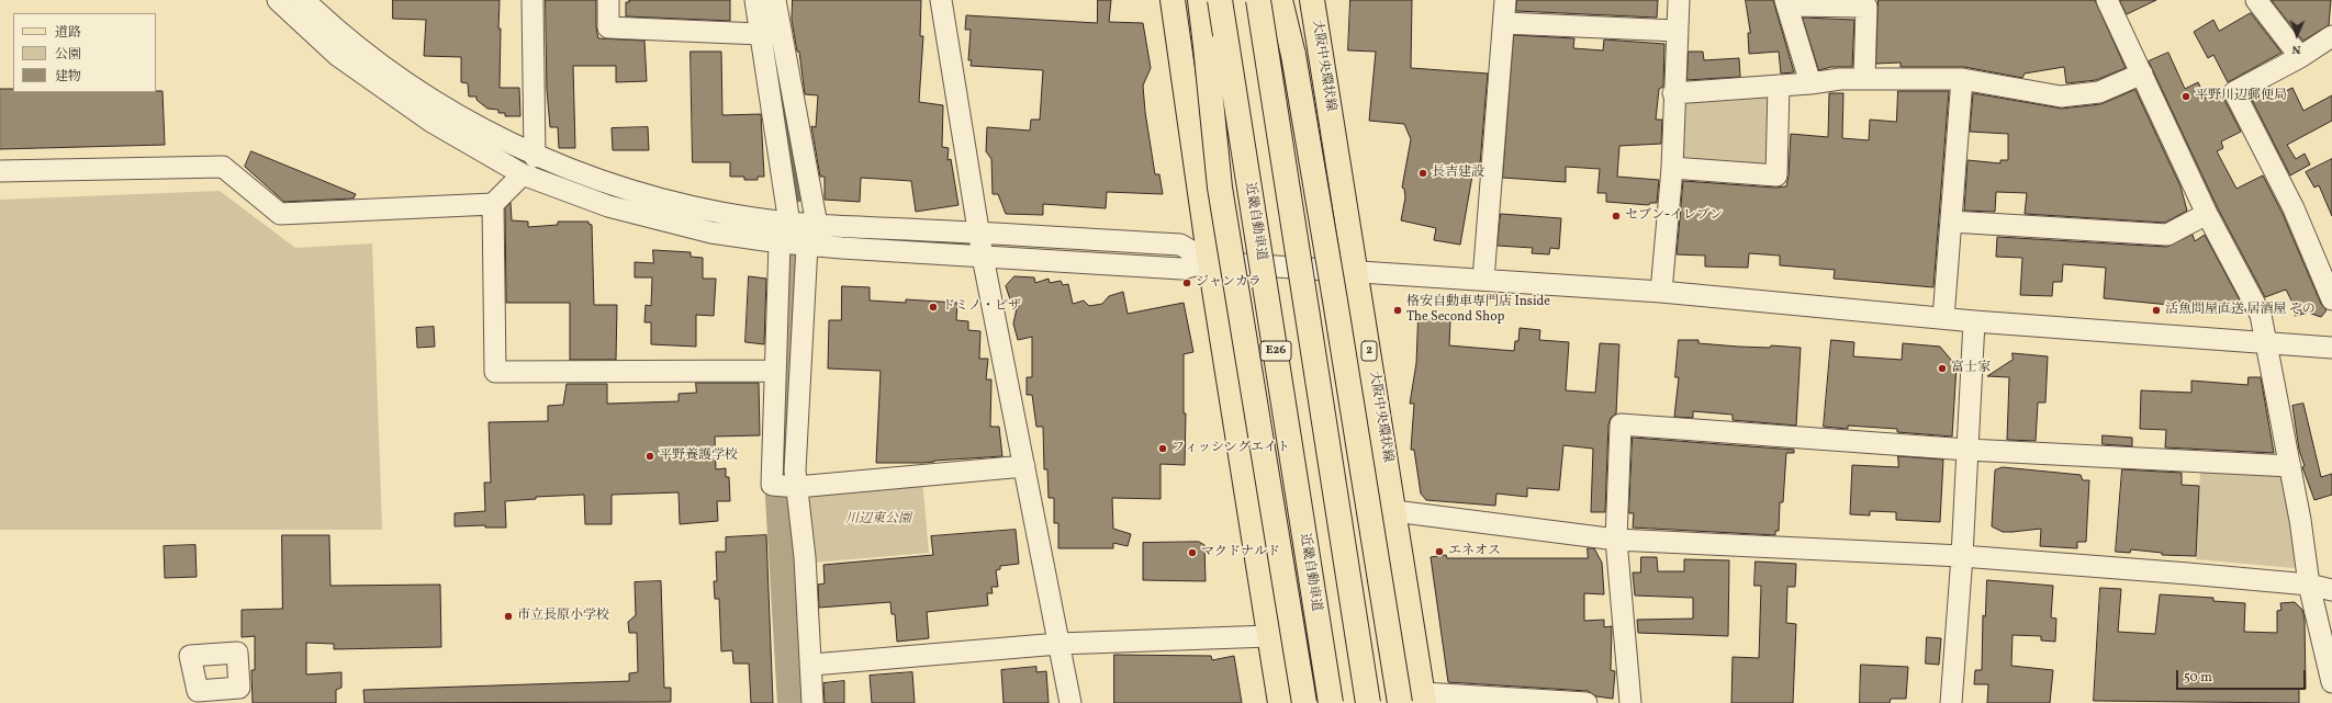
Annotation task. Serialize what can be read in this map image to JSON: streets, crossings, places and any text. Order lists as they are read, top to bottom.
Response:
{
  "streets": {
    "main road": [
      "大阪中央環状線",
      "近畿自動車道",
      "E26",
      "2"
    ]
  },
  "parks": ["川辺東公園"],
  "places": [
    "平野川辺郵便局",
    "長吉建設",
    "セブン-イレブン",
    "ジャンカラ",
    "ドミノ・ピザ",
    "格安自動車専門店 Inside The Second Shop",
    "活魚問屋直送 居酒屋 ぞの",
    "富士家",
    "フィッシングエイト",
    "平野養護学校",
    "エネオス",
    "マクドナルド",
    "市立長原小学校"
  ],
  "legend": ["道路", "公園", "建物"],
  "scale_bar": "50 m",
  "north": "bottom"
}
